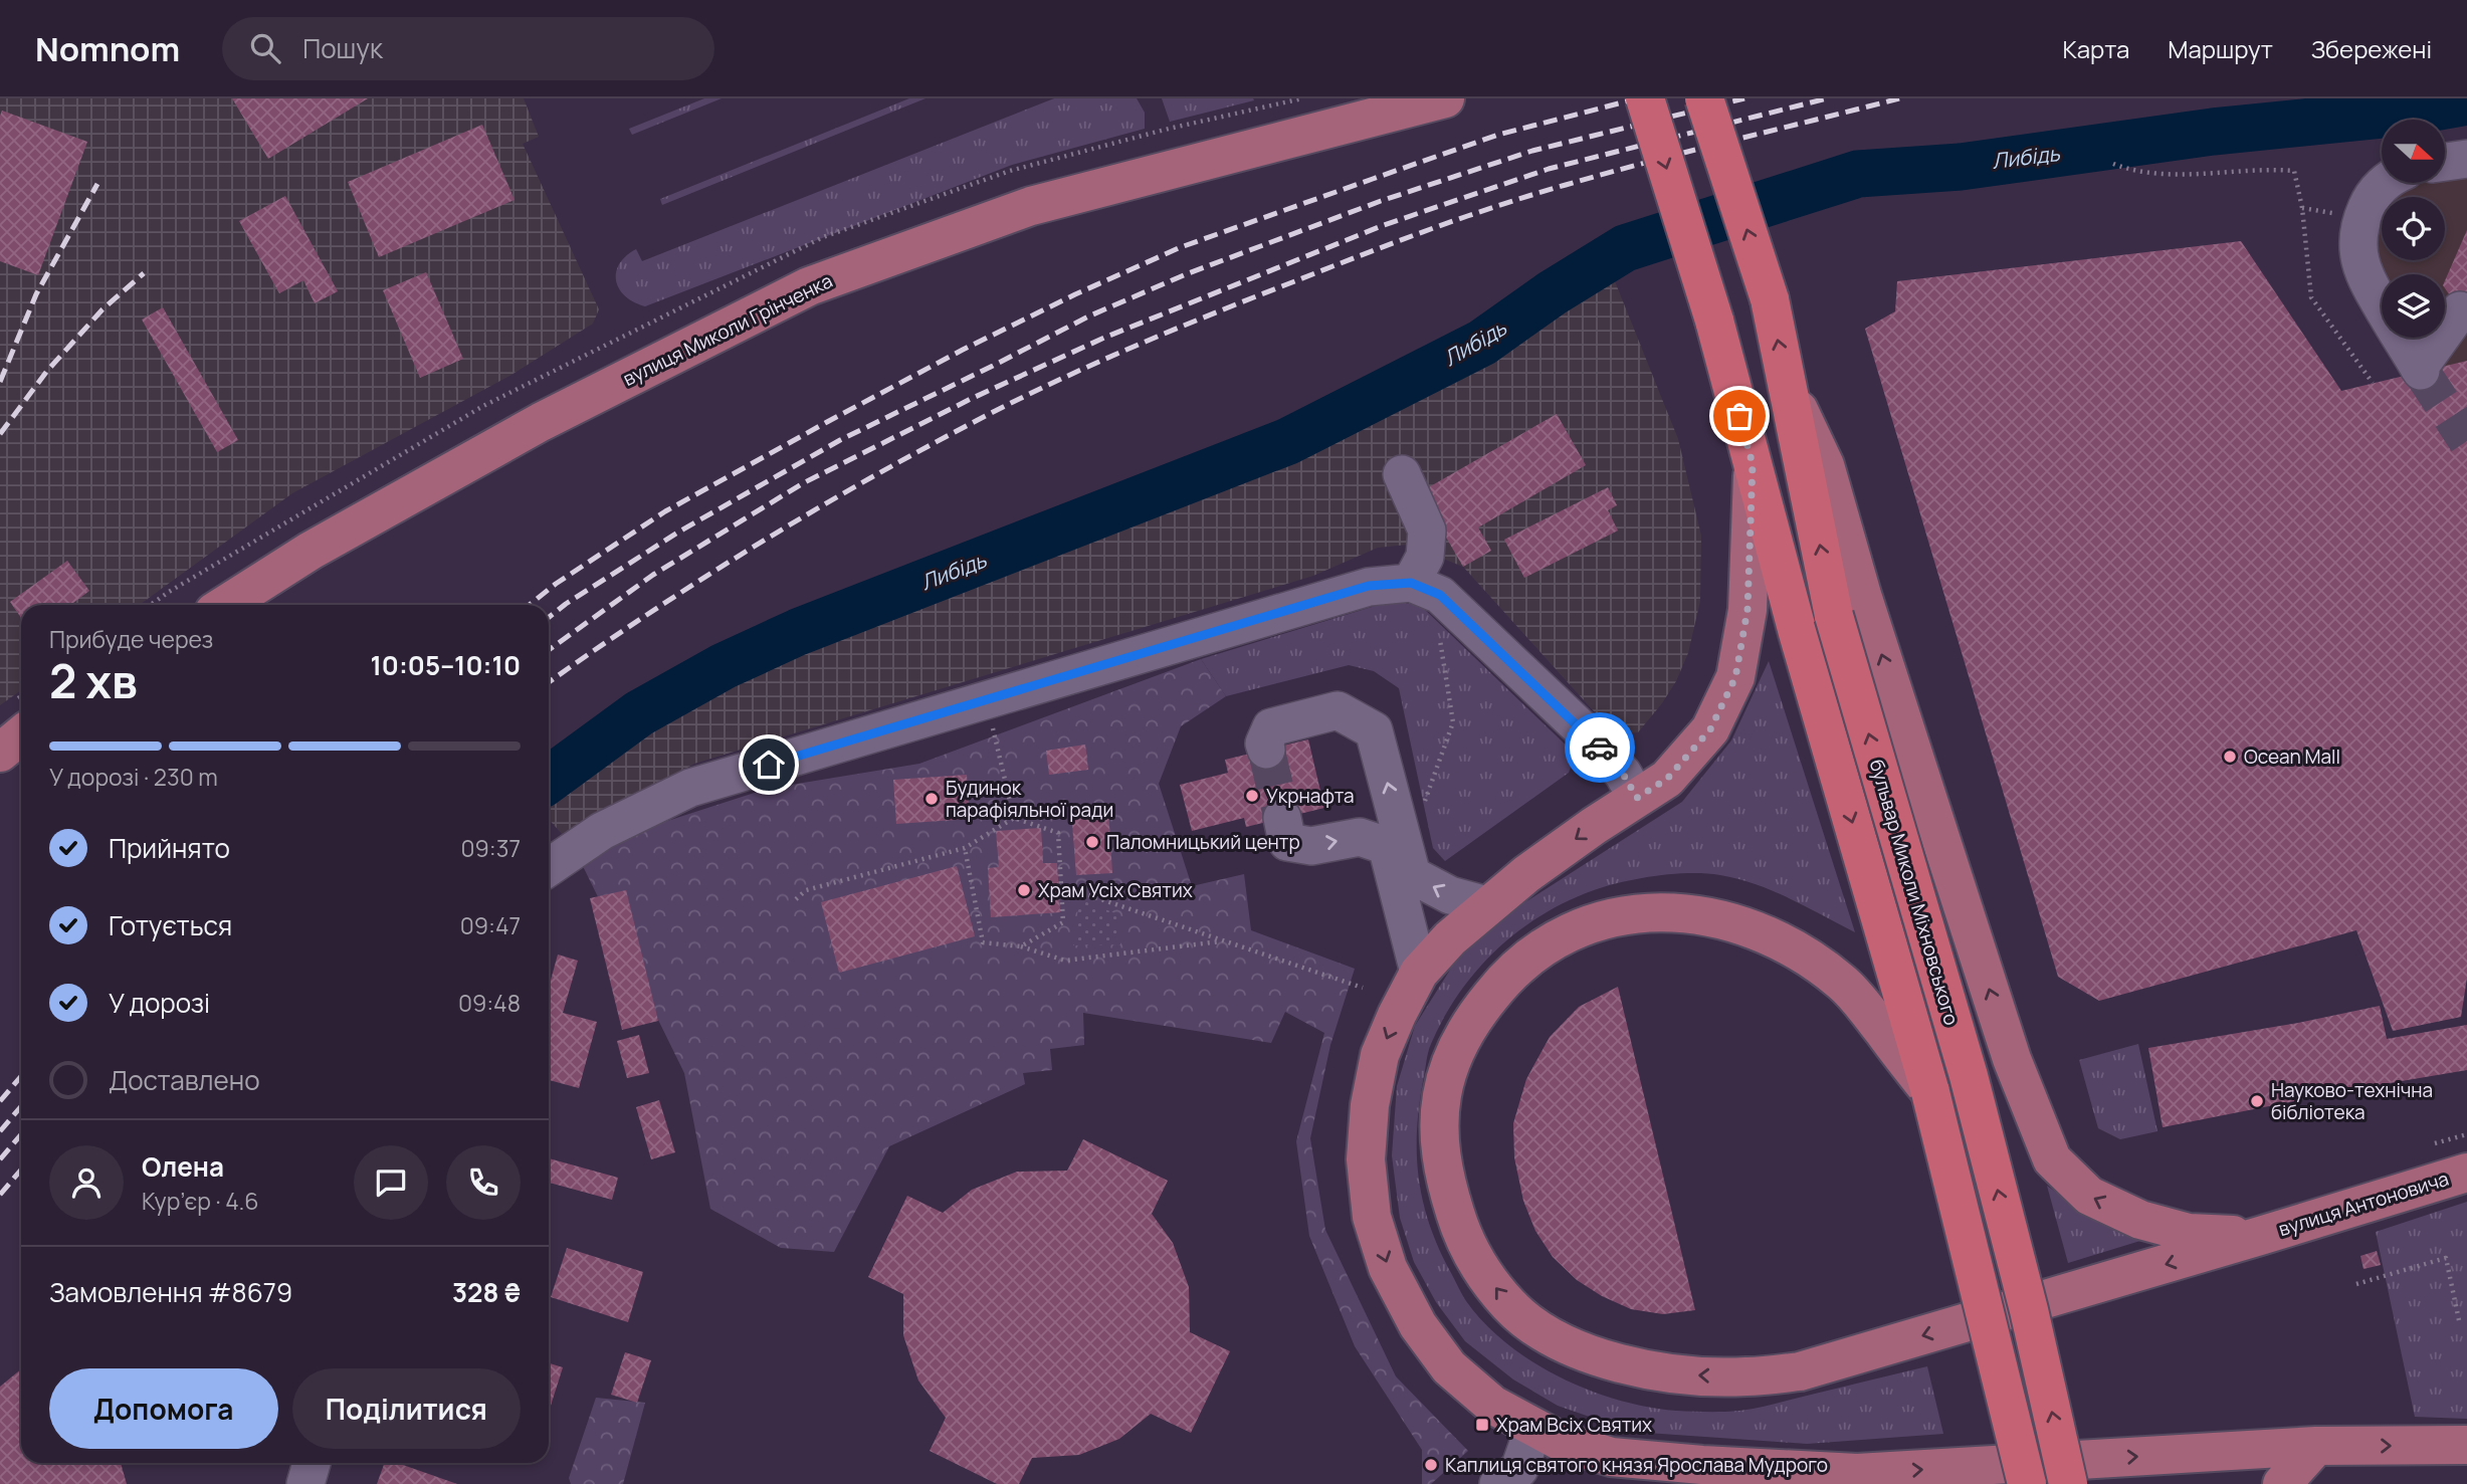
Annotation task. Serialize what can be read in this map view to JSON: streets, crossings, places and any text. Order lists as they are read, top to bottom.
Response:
{
  "streets": {
    "highway": ["бульвар Миколи Міхновського"],
    "main road": ["вулиця Миколи Грінченка", "вулиця Антоновича"]
  },
  "crossings": [
    ["бульвар Миколи Міхновського", "вулиця Антоновича"]
  ],
  "water": ["Либідь"],
  "places": {
    "other": [
      "Ocean Mall",
      "Укрнафта",
      "Будинок парафіяльної ради",
      "Паломницький центр",
      "Храм Усіх Святих",
      "Науково-технічна бібліотека",
      "Каплиця святого князя Ярослава Мудрого"
    ],
    "transit": ["Храм Всіх Святих"]
  },
  "north": "right",
  "page": {
    "header": "Nomnom",
    "search": "Пошук",
    "nav": ["Карта", "Маршрут", "Збережені"],
    "heading": ["2 хв", "Прибуде через", "10:05–10:10"],
    "panel": [
      "Олена",
      "Кур’єр · 4.6",
      "Замовлення #8679",
      "328 ₴"
    ],
    "bar": "У дорозі · 230 m",
    "list": [
      ["Прийнято", "09:37"],
      ["Готується", "09:47"],
      ["У дорозі", "09:48"],
      "Доставлено"
    ],
    "buttons": ["Допомога", "Поділитися"]
  }
}
